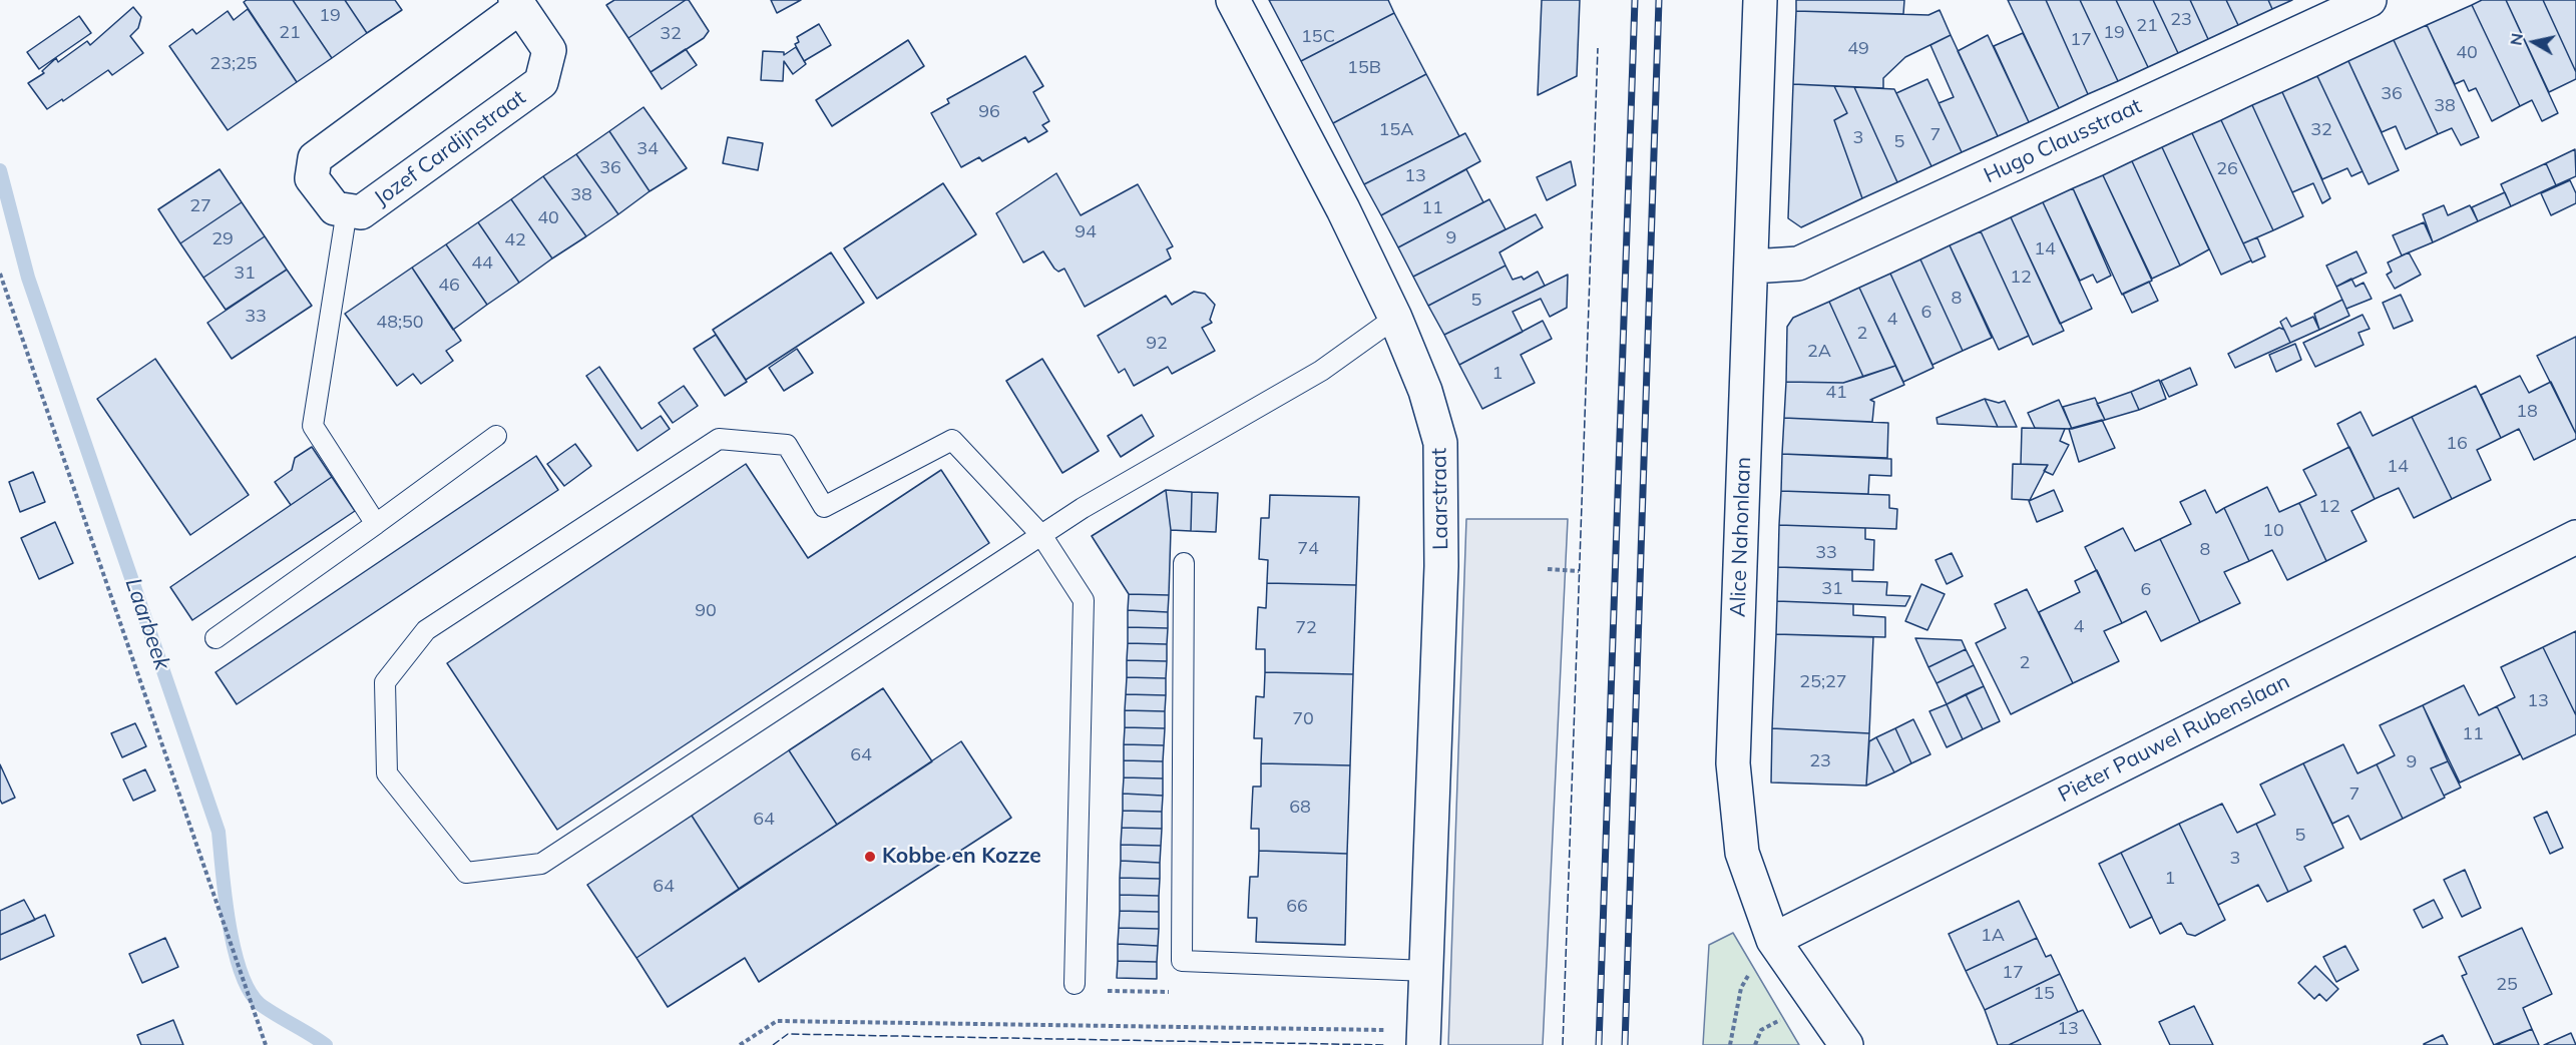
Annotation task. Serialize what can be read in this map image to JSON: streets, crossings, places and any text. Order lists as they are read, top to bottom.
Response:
{
  "streets": {
    "street": [
      "Hugo Clausstraat",
      "Jozef Cardijnstraat",
      "Laarstraat",
      "Alice Nahonlaan",
      "Pieter Pauwel Rubenslaan"
    ]
  },
  "crossings": [
    ["Hugo Clausstraat", "Alice Nahonlaan"],
    ["Alice Nahonlaan", "Pieter Pauwel Rubenslaan"]
  ],
  "water": ["Laarbeek"],
  "places": ["Kobbe en Kozze"],
  "house_numbers": [
    "19",
    "23",
    "21",
    "21",
    "19",
    "32",
    "15C",
    "17",
    "49",
    "40",
    "23;25",
    "15B",
    "36",
    "38",
    "96",
    "15A",
    "32",
    "7",
    "3",
    "5",
    "34",
    "36",
    "26",
    "13",
    "38",
    "27",
    "11",
    "40",
    "94",
    "9",
    "29",
    "42",
    "14",
    "44",
    "31",
    "12",
    "46",
    "8",
    "5",
    "6",
    "33",
    "4",
    "48;50",
    "2",
    "92",
    "2A",
    "1",
    "41",
    "18",
    "16",
    "14",
    "12",
    "10",
    "74",
    "8",
    "33",
    "31",
    "6",
    "90",
    "4",
    "72",
    "2",
    "25;27",
    "13",
    "70",
    "11",
    "64",
    "23",
    "9",
    "7",
    "68",
    "64",
    "5",
    "3",
    "1",
    "64",
    "66",
    "1A",
    "17",
    "25",
    "15",
    "13"
  ],
  "north": "left"
}
